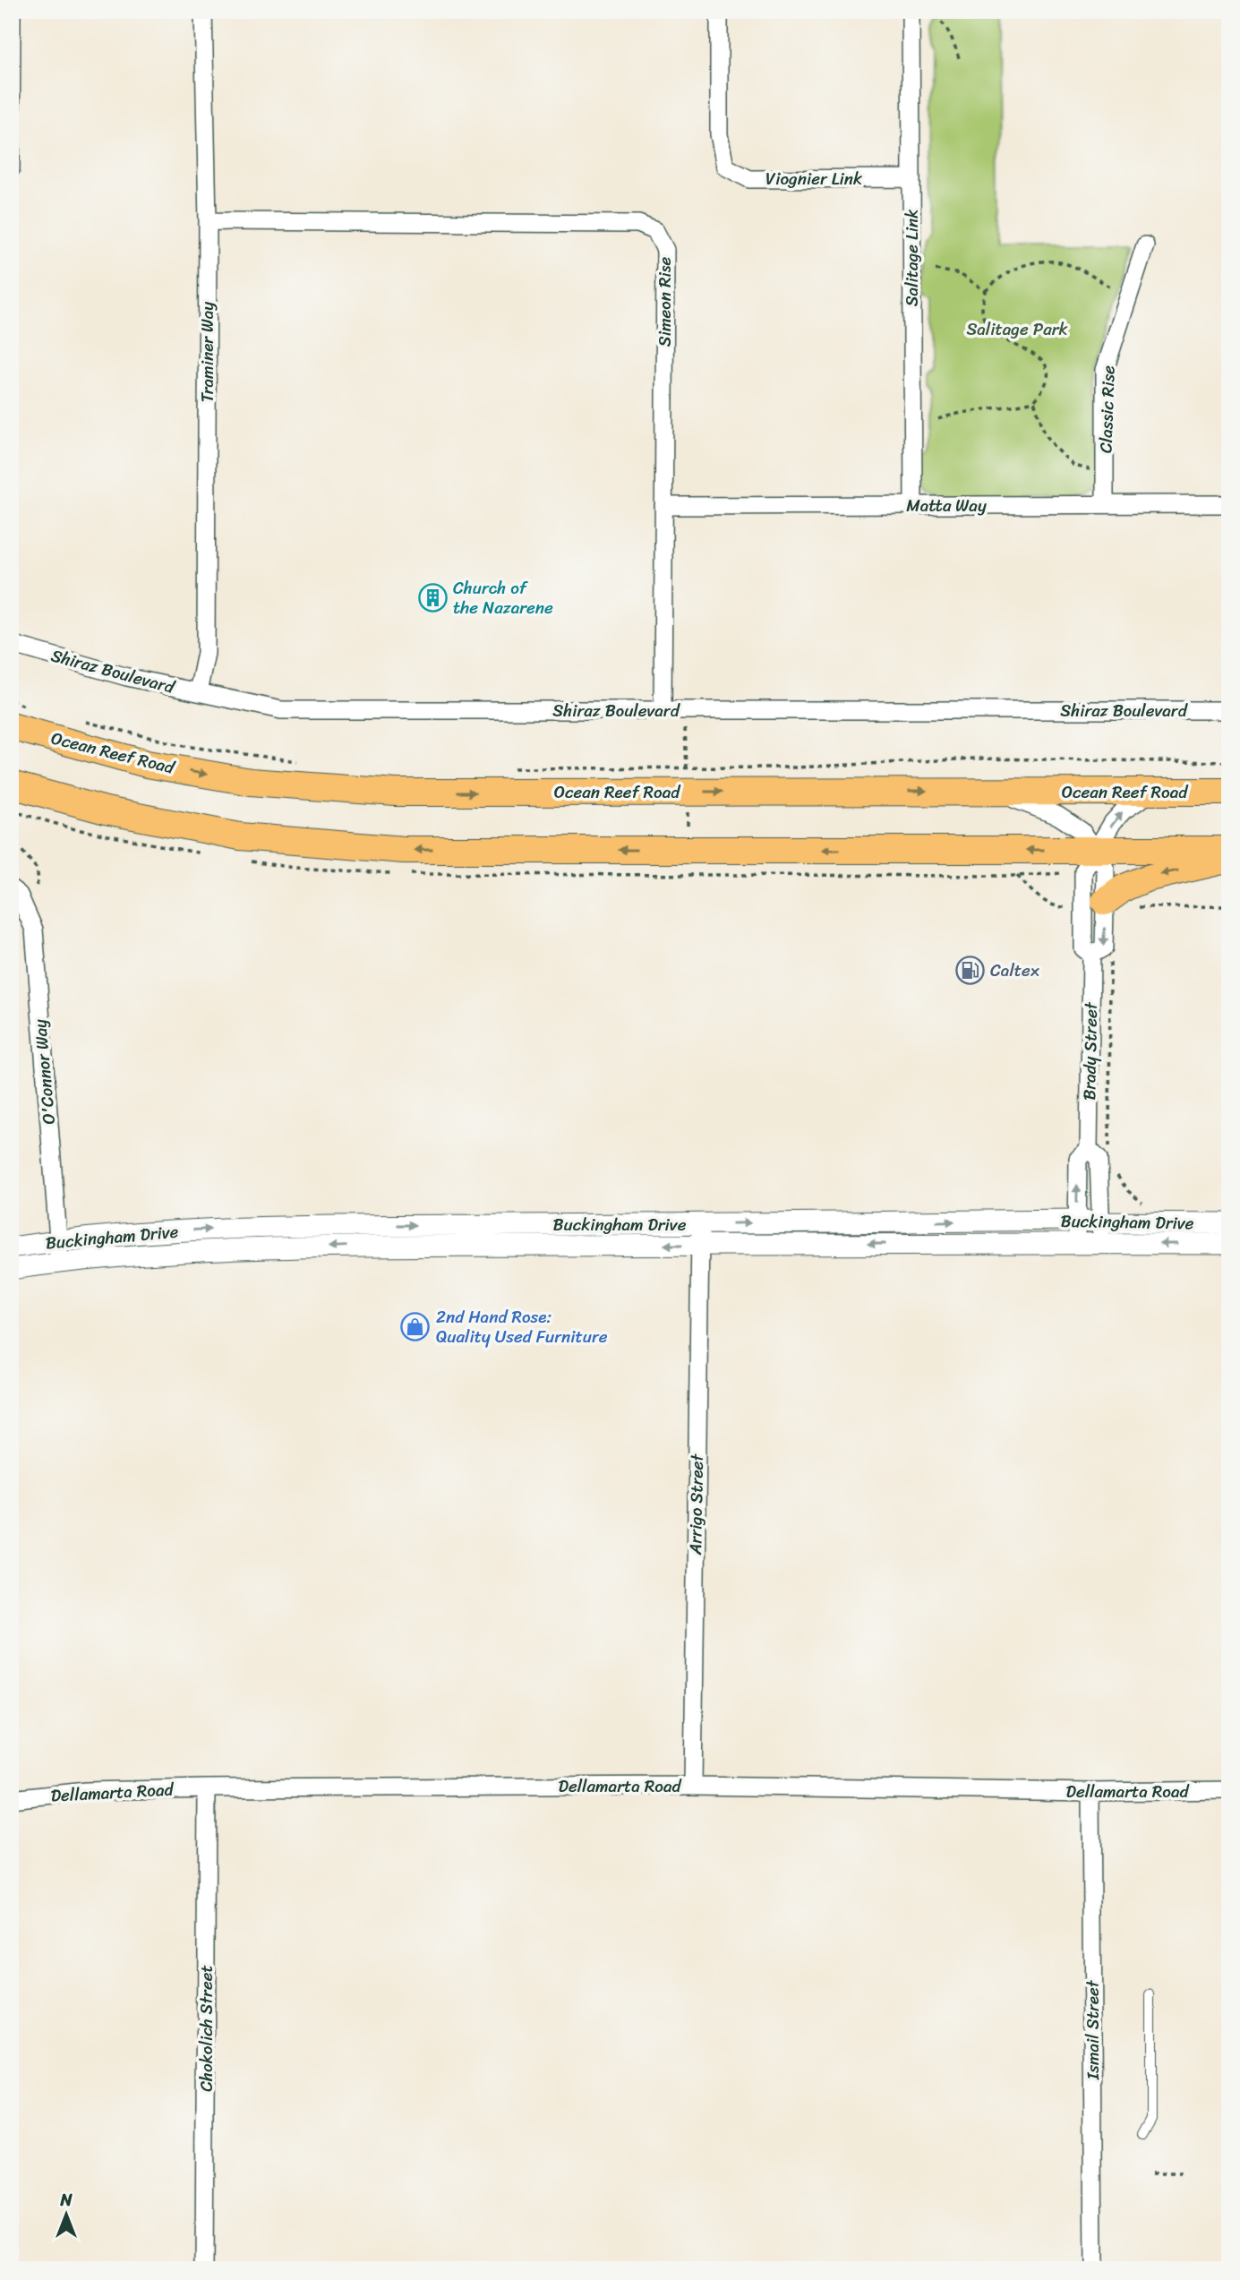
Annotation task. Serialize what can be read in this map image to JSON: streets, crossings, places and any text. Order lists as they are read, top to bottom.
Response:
{
  "streets": {
    "main road": ["Ocean Reef Road"],
    "street": [
      "Viognier Link",
      "Salitage Link",
      "Simeon Rise",
      "Traminer Way",
      "Classic Rise",
      "Matta Way",
      "Shiraz Boulevard",
      "Brady Street",
      "O'Connor Way",
      "Buckingham Drive",
      "Arrigo Street",
      "Dellamarta Road",
      "Chokolich Street",
      "Ismail Street"
    ]
  },
  "crossings": [
    ["Viognier Link", "Salitage Link"],
    ["Salitage Link", "Matta Way"],
    ["Simeon Rise", "Traminer Way"],
    ["Simeon Rise", "Matta Way"],
    ["Simeon Rise", "Shiraz Boulevard"],
    ["Traminer Way", "Shiraz Boulevard"],
    ["Classic Rise", "Matta Way"],
    ["Ocean Reef Road", "Brady Street"],
    ["Brady Street", "Buckingham Drive"],
    ["O'Connor Way", "Buckingham Drive"],
    ["Buckingham Drive", "Arrigo Street"],
    ["Arrigo Street", "Dellamarta Road"],
    ["Dellamarta Road", "Chokolich Street"],
    ["Dellamarta Road", "Ismail Street"]
  ],
  "parks": ["Salitage Park"],
  "places": {
    "building": ["Church of the Nazarene"],
    "fuel station": ["Caltex"],
    "shop": ["2nd Hand Rose: Quality Used Furniture"]
  },
  "north": "top"
}
